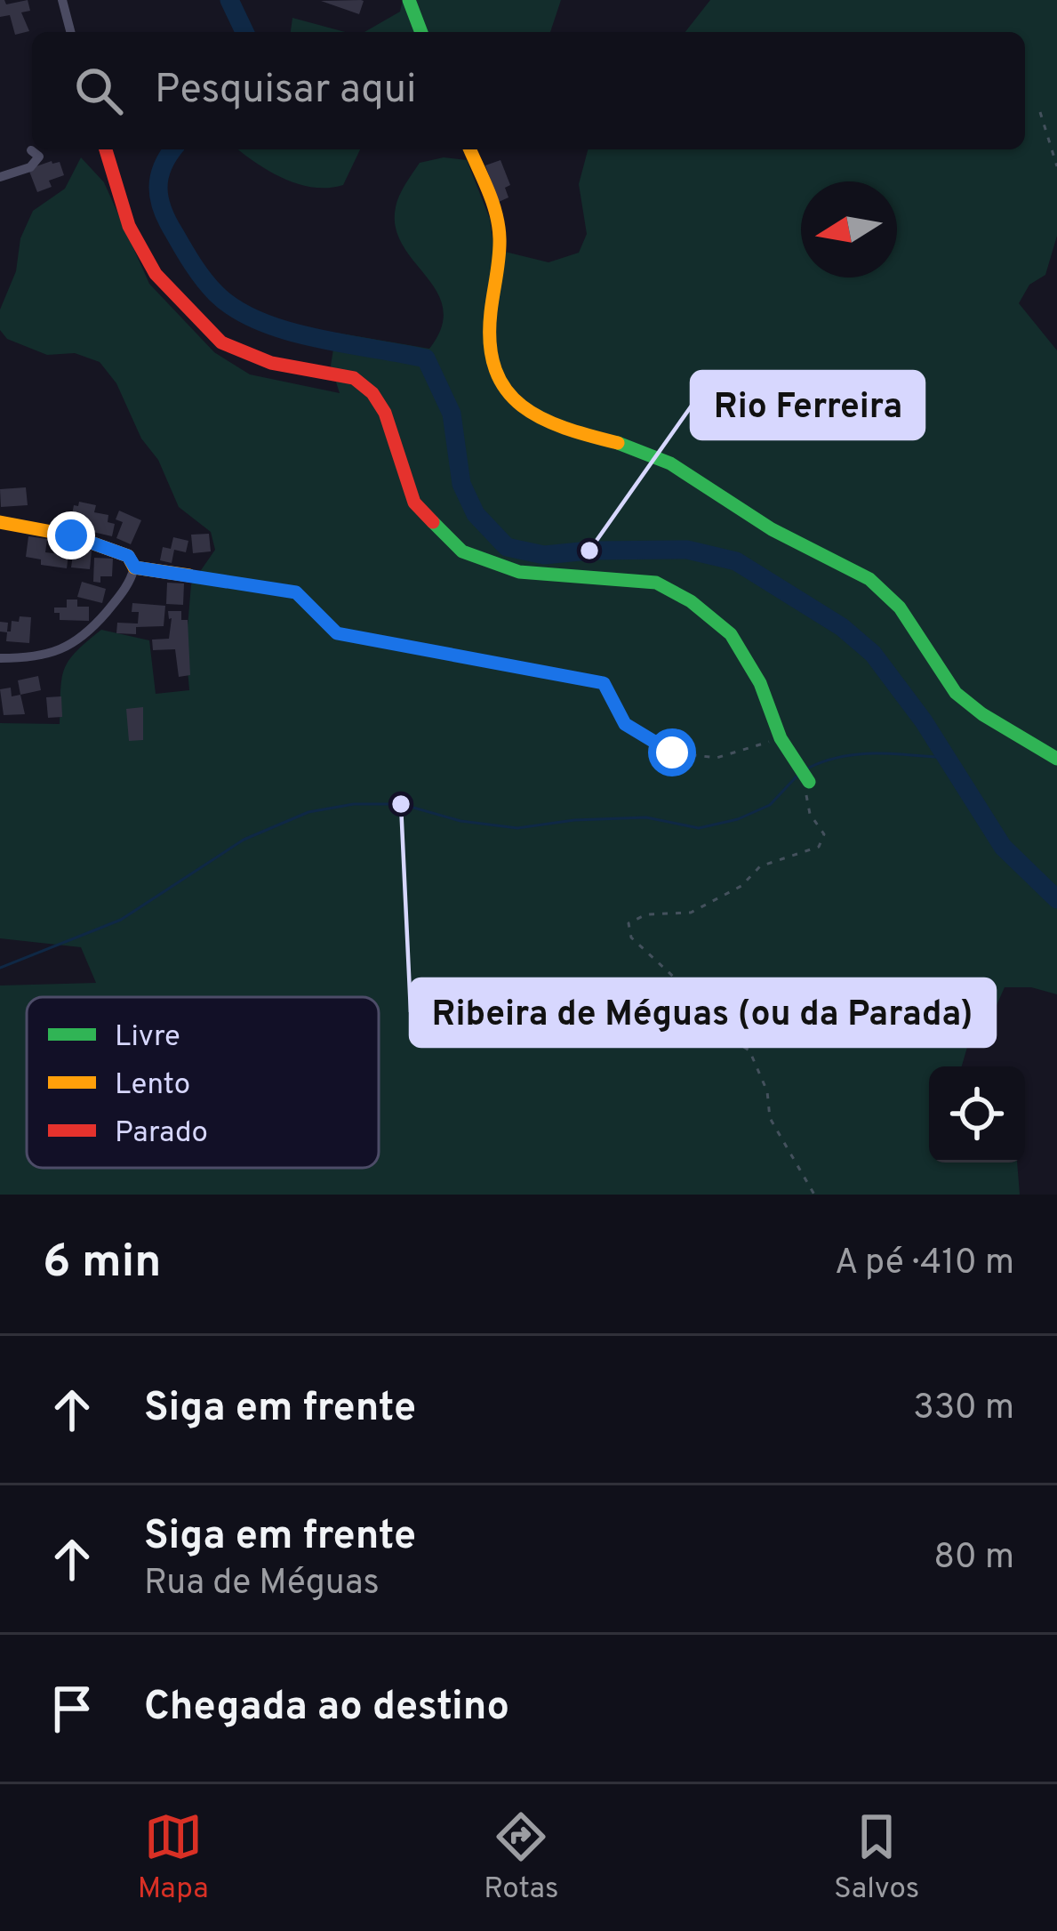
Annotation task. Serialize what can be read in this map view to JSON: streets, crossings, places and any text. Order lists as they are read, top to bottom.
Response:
{
  "places": ["Rio Ferreira", "Ribeira de Méguas (ou da Parada)"],
  "legend": ["Livre", "Lento", "Parado"],
  "north": "left",
  "page": {
    "search": "Pesquisar aqui",
    "heading": ["6 min", "A pé · 410 m"],
    "list": [
      ["Siga em frente", "330 m"],
      ["Siga em frente", "Rua de Méguas", "80 m"],
      "Chegada ao destino"
    ],
    "nav": ["Mapa", "Rotas", "Salvos"]
  }
}
